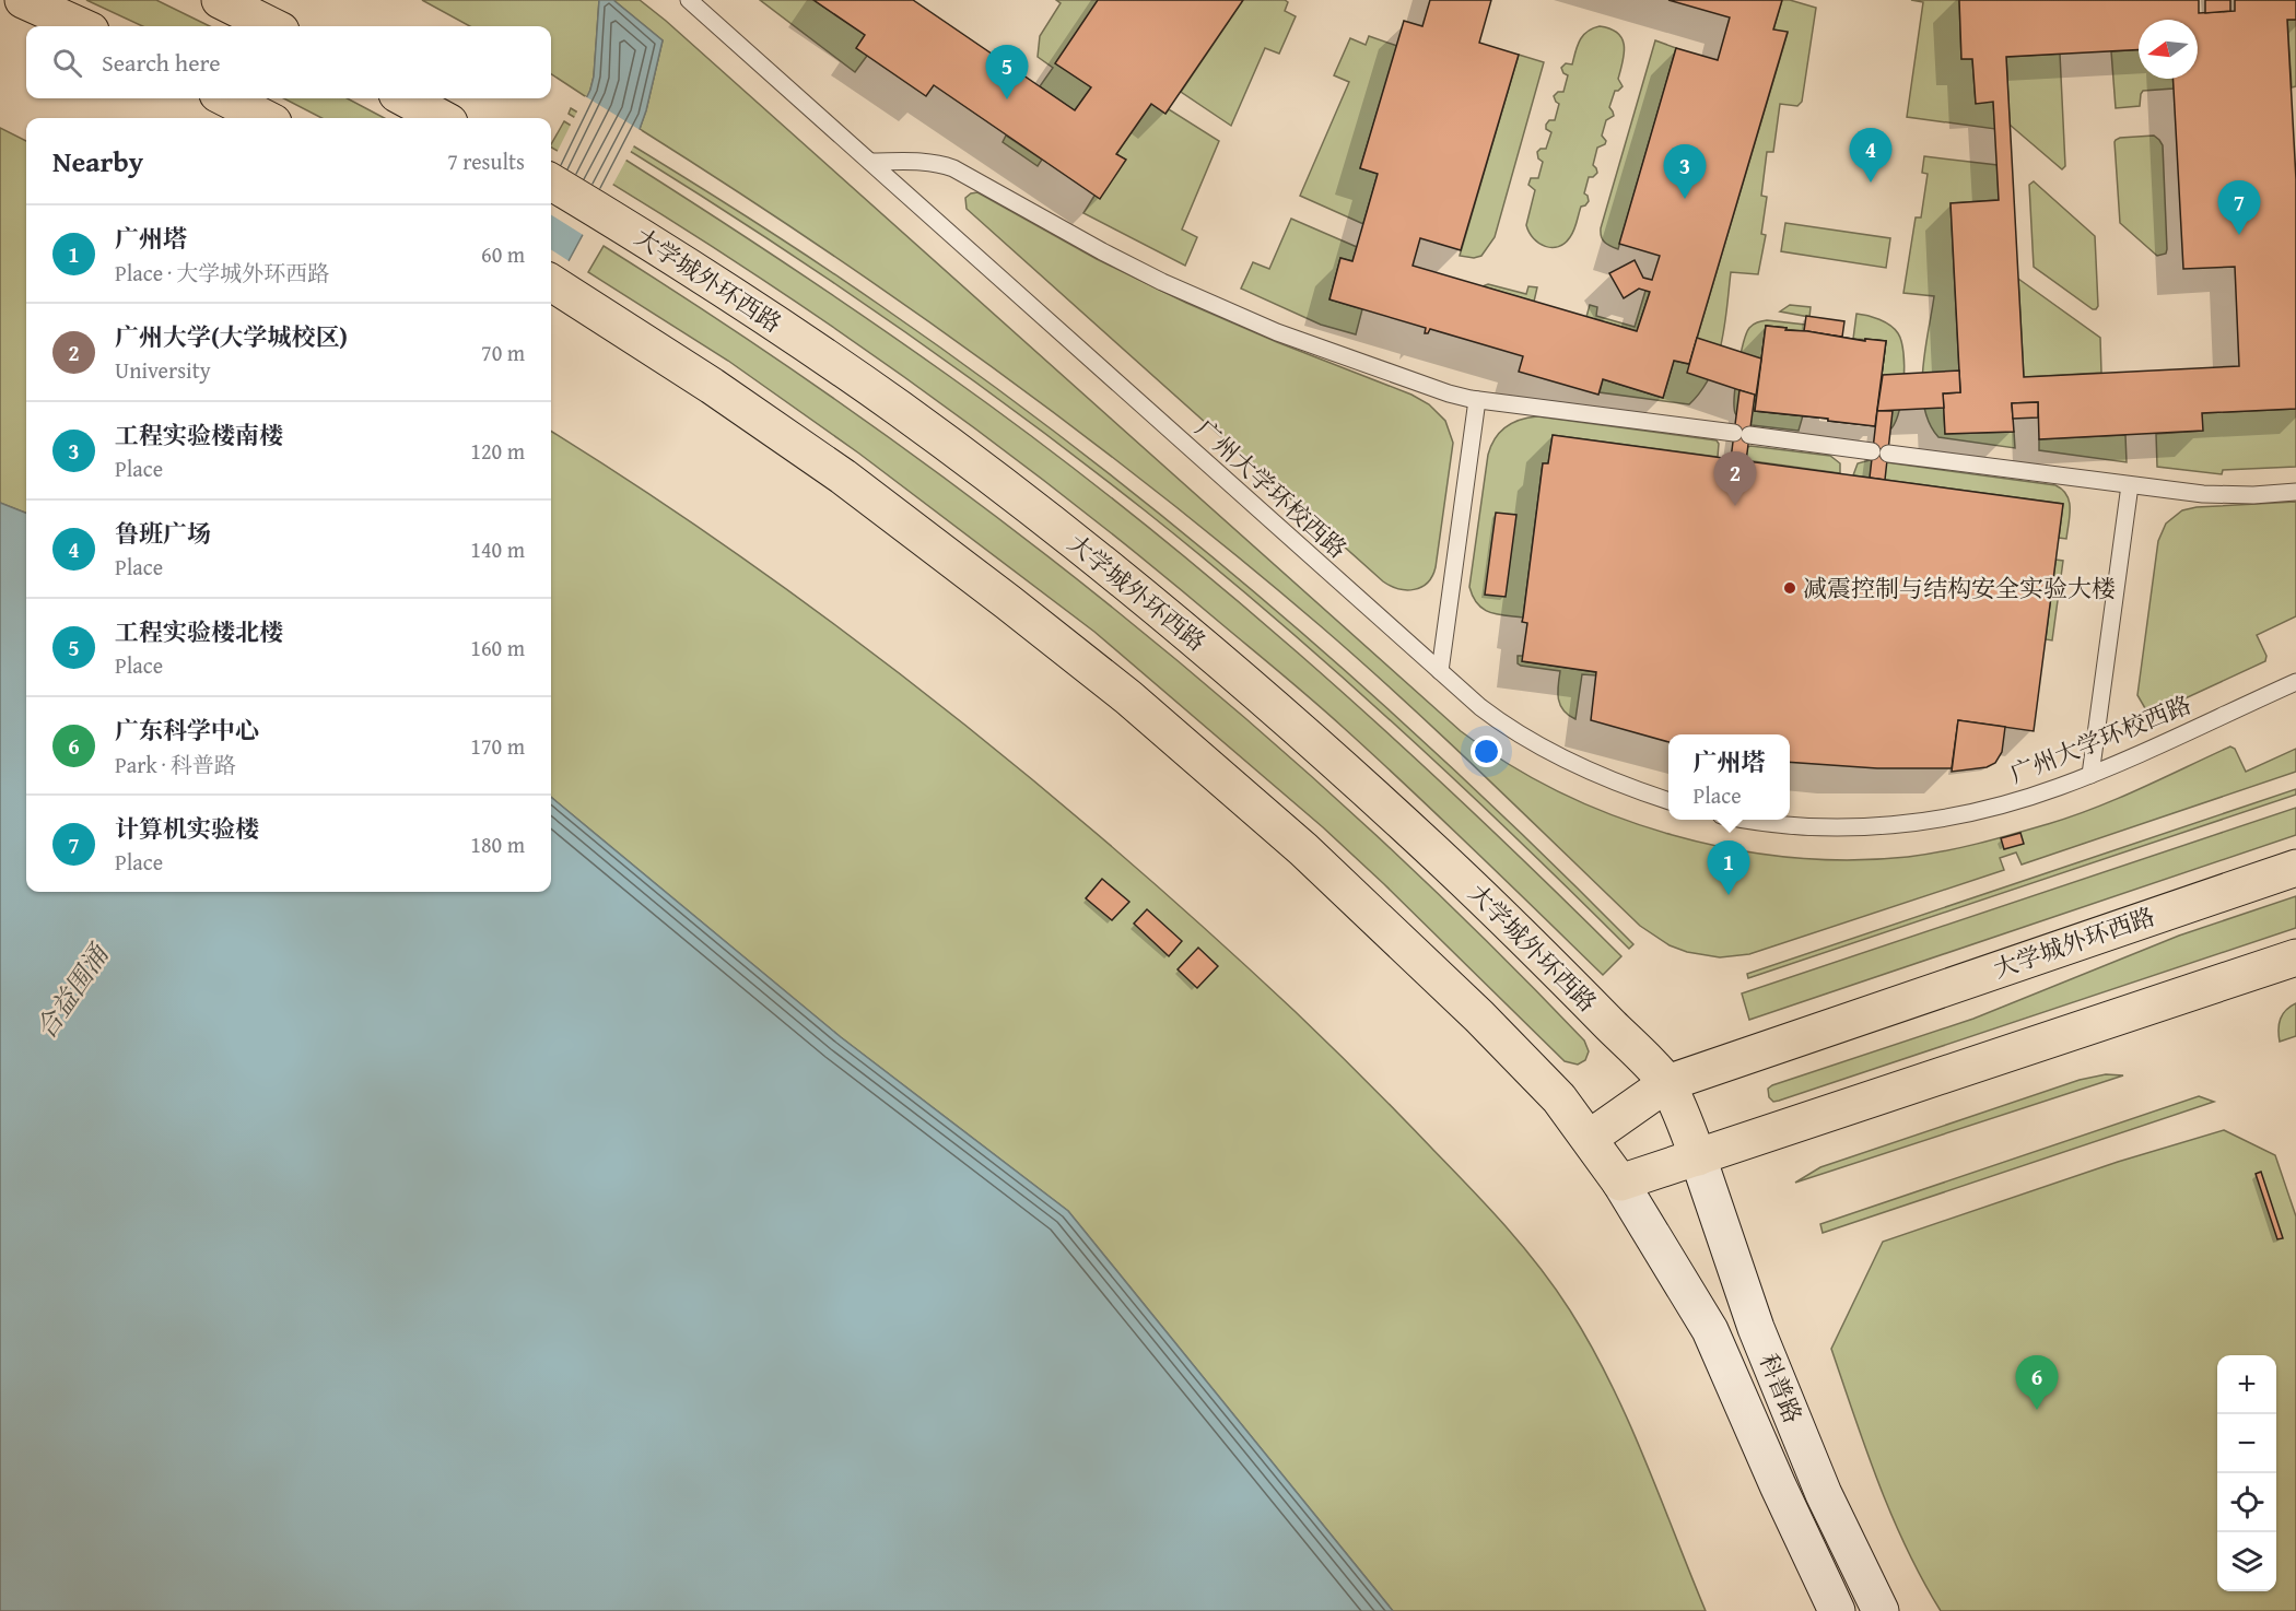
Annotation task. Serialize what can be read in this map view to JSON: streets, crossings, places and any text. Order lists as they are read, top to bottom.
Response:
{
  "streets": {
    "main road": ["大学城外环西路"],
    "street": ["科普路"],
    "lane": ["广州大学环校西路"]
  },
  "crossings": [
    ["大学城外环西路", "科普路"]
  ],
  "water": ["合益围涌"],
  "places": ["减震控制与结构安全实验大楼"],
  "north": "left",
  "page": {
    "search": "Search here",
    "pins": [
      "5",
      "4",
      "3",
      "7",
      "2",
      "1",
      "6"
    ],
    "heading": ["Nearby", "7 results"],
    "list": [
      {
        "mark": "1",
        "name": "广州塔",
        "note": "Place · 大学城外环西路",
        "value": "60 m"
      },
      {
        "mark": "2",
        "name": "广州大学(大学城校区)",
        "note": "University",
        "value": "70 m"
      },
      {
        "mark": "3",
        "name": "工程实验楼南楼",
        "note": "Place",
        "value": "120 m"
      },
      {
        "mark": "4",
        "name": "鲁班广场",
        "note": "Place",
        "value": "140 m"
      },
      {
        "mark": "5",
        "name": "工程实验楼北楼",
        "note": "Place",
        "value": "160 m"
      },
      {
        "mark": "6",
        "name": "广东科学中心",
        "note": "Park · 科普路",
        "value": "170 m"
      },
      {
        "mark": "7",
        "name": "计算机实验楼",
        "note": "Place",
        "value": "180 m"
      }
    ],
    "popup": ["广州塔", "Place"],
    "map_buttons": ["+", "−"]
  }
}
